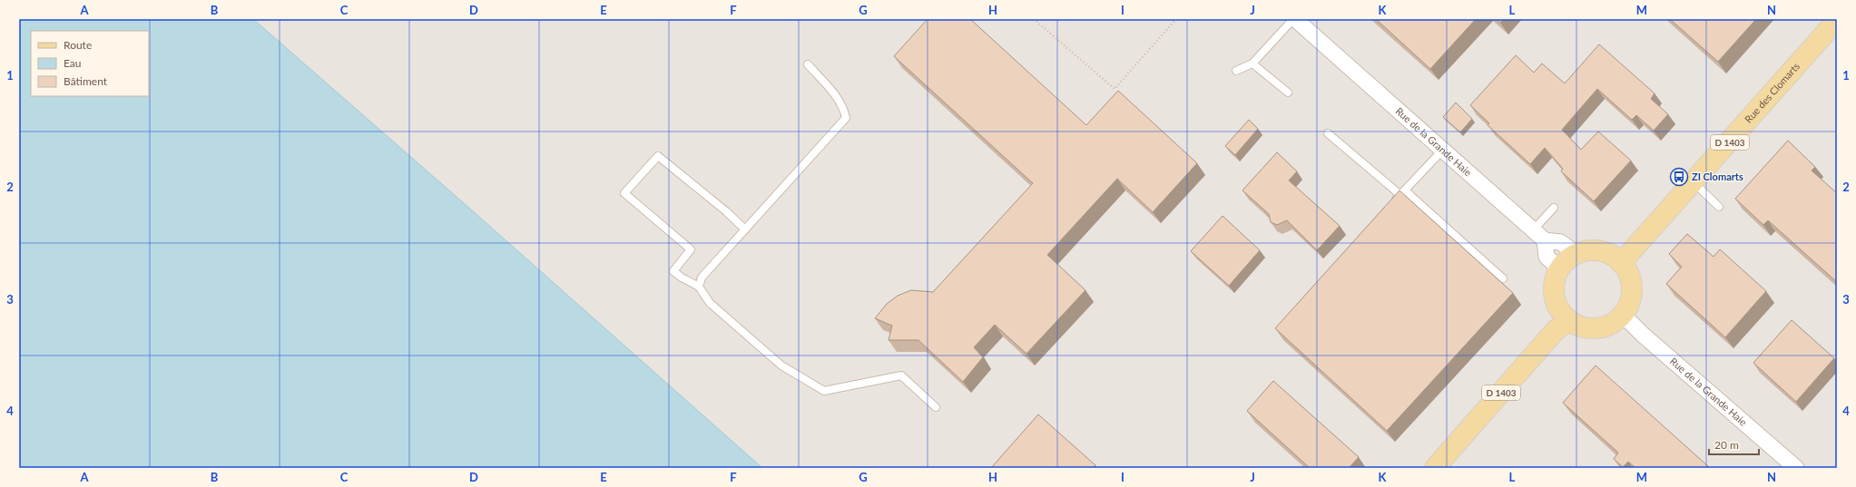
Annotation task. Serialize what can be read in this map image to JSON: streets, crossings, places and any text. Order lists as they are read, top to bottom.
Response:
{
  "streets": {
    "main road": ["Rue des Clomarts", "D 1403"],
    "street": ["Rue de la Grande Haie"]
  },
  "crossings": [
    ["Rue des Clomarts", "Rue de la Grande Haie"],
    ["Rue des Clomarts", "D 1403"],
    ["Rue de la Grande Haie", "D 1403"]
  ],
  "places": {
    "bus stop": ["ZI Clomarts"]
  },
  "legend": ["Route", "Eau", "Bâtiment"],
  "scale_bar": "20 m",
  "grid": {
    "columns": [
      "A",
      "B",
      "C",
      "D",
      "E",
      "F",
      "G",
      "H",
      "I",
      "J",
      "K",
      "L",
      "M",
      "N"
    ],
    "rows": [
      "1",
      "2",
      "3",
      "4"
    ]
  }
}
